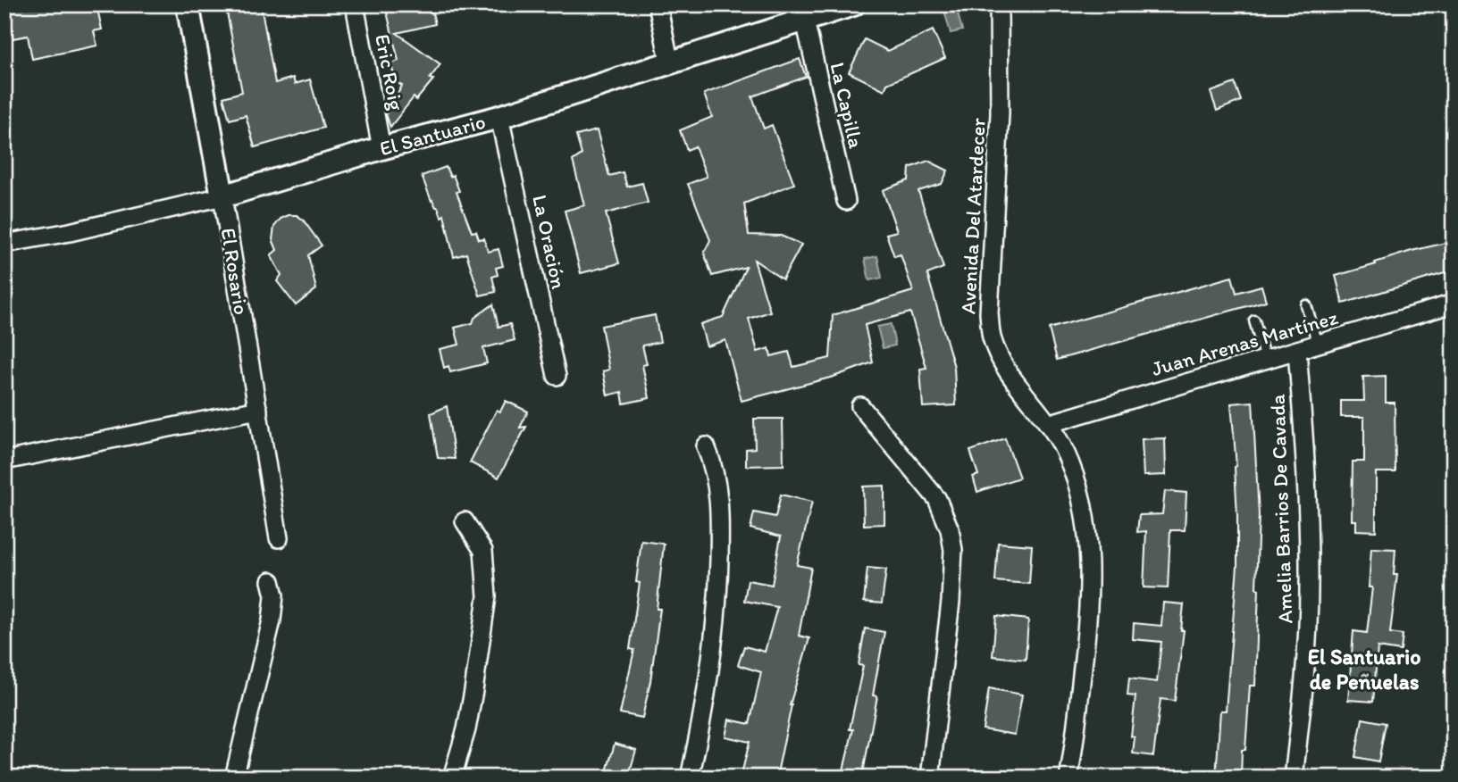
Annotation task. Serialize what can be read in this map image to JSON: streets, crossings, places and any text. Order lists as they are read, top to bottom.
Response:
{
  "streets": {
    "street": [
      "Eric Roig",
      "La Capilla",
      "El Santuario",
      "Avenida Del Atardecer",
      "La Oración",
      "El Rosario",
      "Juan Arenas Martínez",
      "Amelia Barrios De Cavada"
    ]
  },
  "crossings": [
    ["Eric Roig", "El Santuario"],
    ["La Capilla", "El Santuario"],
    ["El Santuario", "La Oración"],
    ["El Santuario", "El Rosario"],
    ["Avenida Del Atardecer", "Juan Arenas Martínez"],
    ["Juan Arenas Martínez", "Amelia Barrios De Cavada"]
  ],
  "districts": ["El Santuario de Peñuelas"]
}
